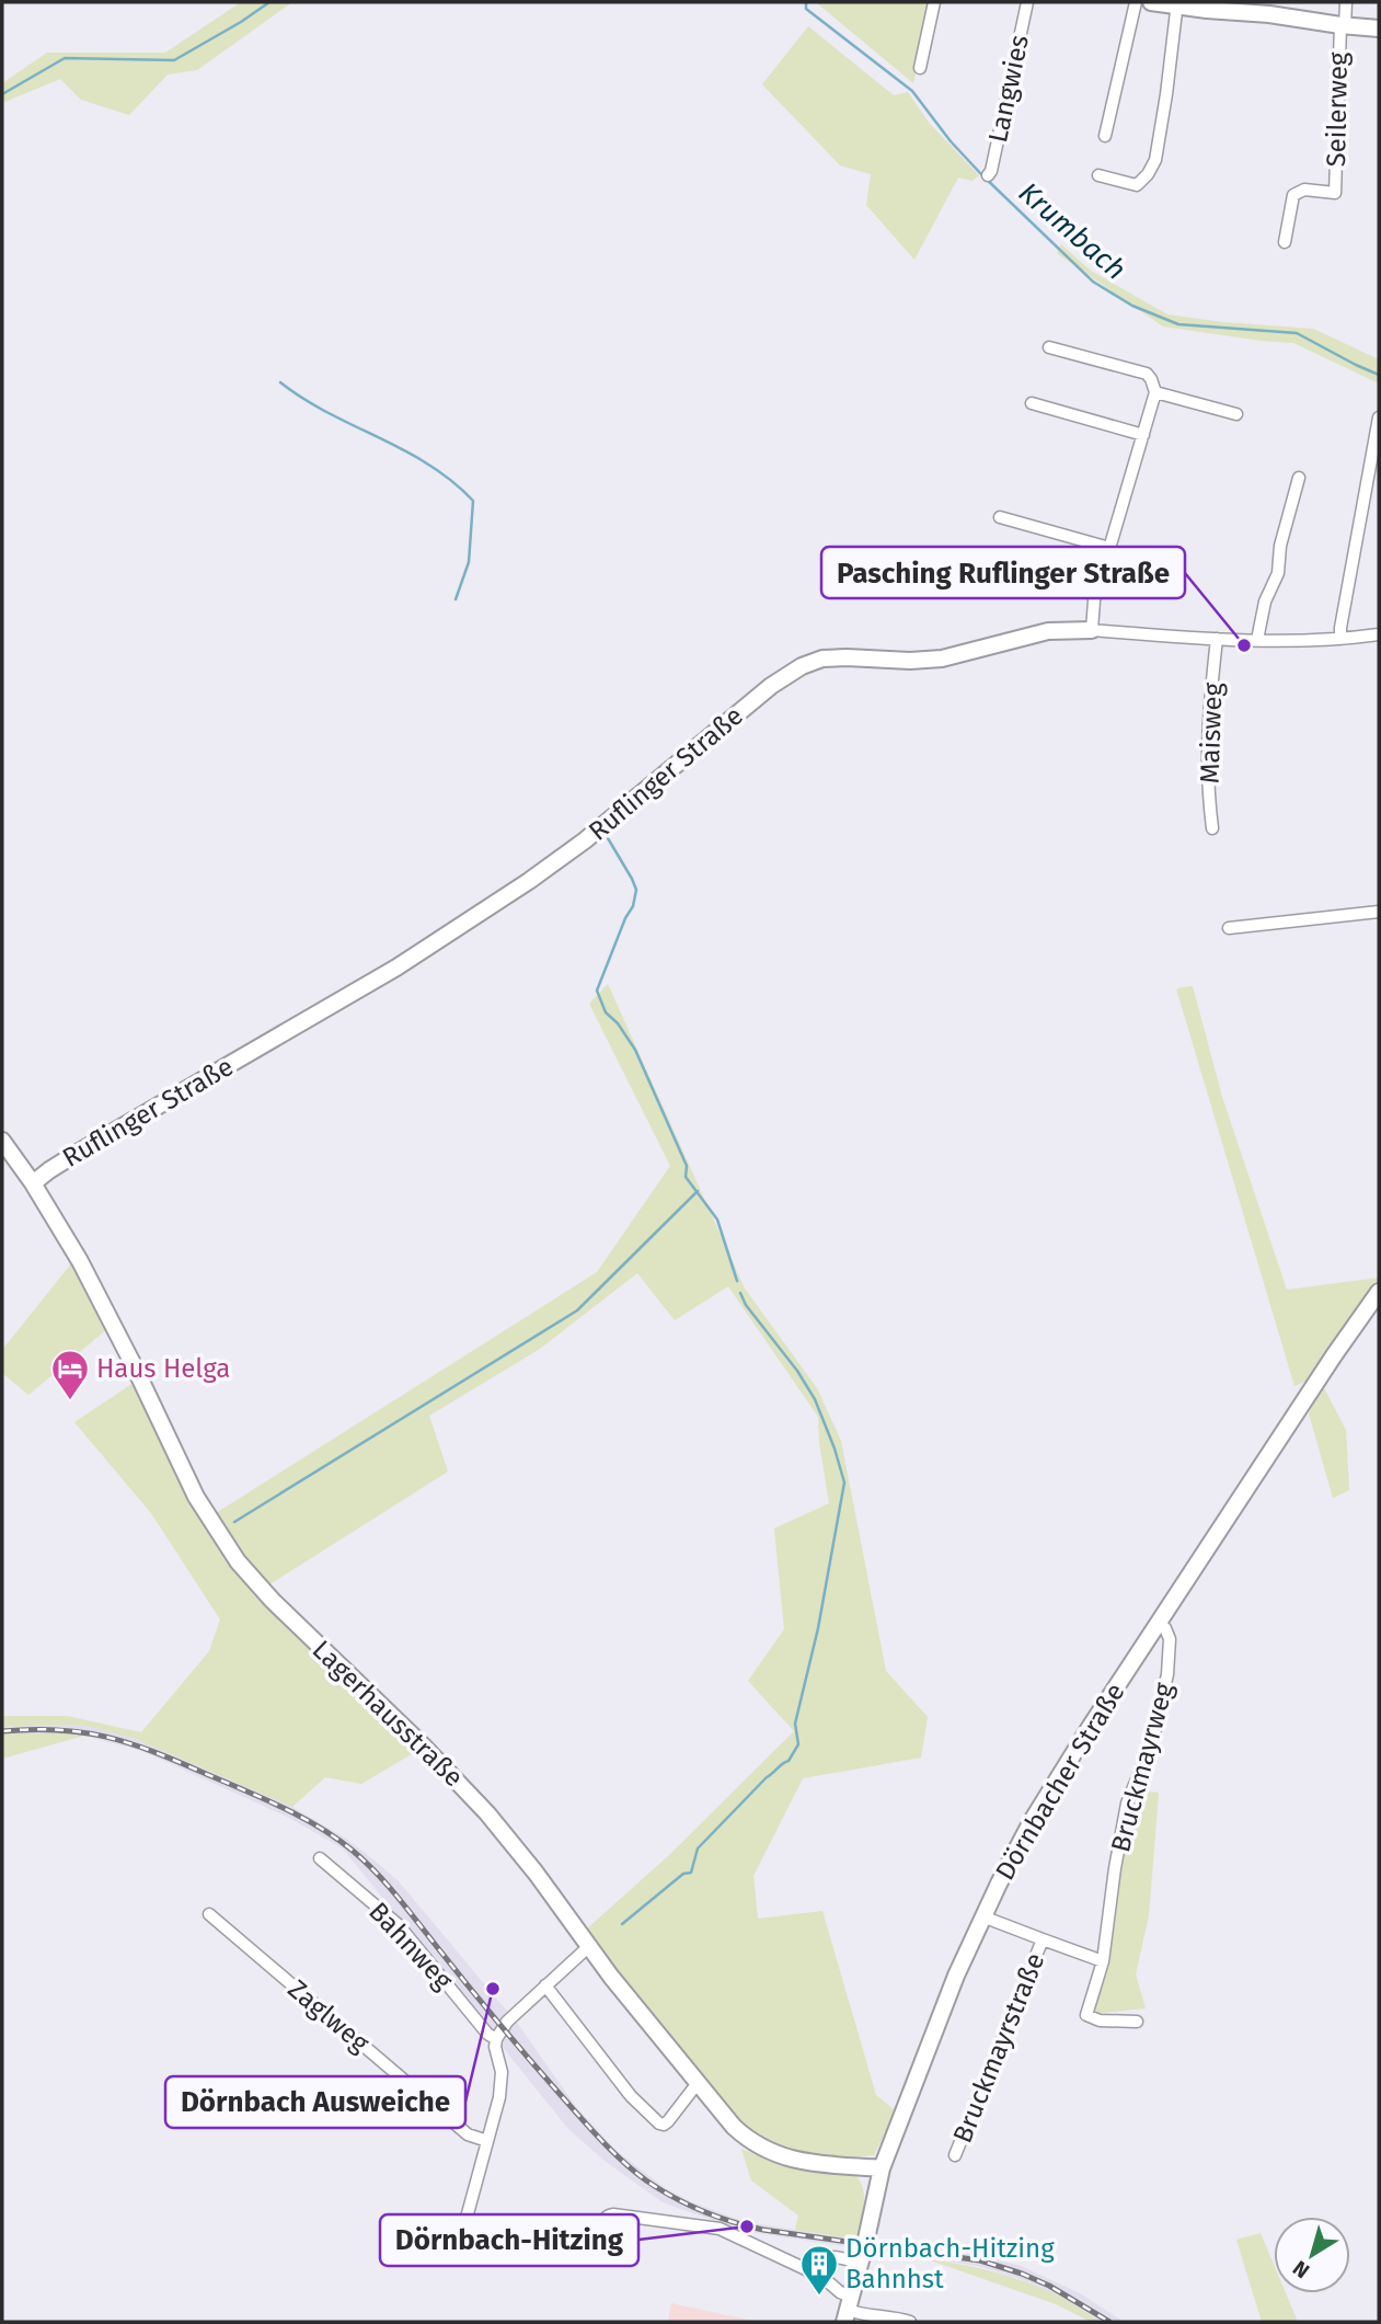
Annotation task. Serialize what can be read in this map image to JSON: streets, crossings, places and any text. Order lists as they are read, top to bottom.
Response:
{
  "streets": {
    "street": [
      "Langwies",
      "Seilerweg",
      "Maisweg",
      "Ruflinger Straße",
      "Lagerhausstraße",
      "Bruckmayrweg",
      "Dörnbacher Straße",
      "Bahnweg",
      "Zaglweg",
      "Bruckmayrstraße"
    ]
  },
  "crossings": [
    ["Maisweg", "Ruflinger Straße"],
    ["Ruflinger Straße", "Lagerhausstraße"],
    ["Lagerhausstraße", "Dörnbacher Straße"],
    ["Bruckmayrweg", "Dörnbacher Straße"],
    ["Bruckmayrweg", "Bruckmayrstraße"],
    ["Dörnbacher Straße", "Bruckmayrstraße"]
  ],
  "water": ["Krumbach"],
  "places": {
    "other": ["Pasching Ruflinger Straße", "Dörnbach Ausweiche", "Dörnbach-Hitzing"],
    "hotel": ["Haus Helga"],
    "building": ["Dörnbach-Hitzing Bahnhst"]
  },
  "north": "bottom left"
}
